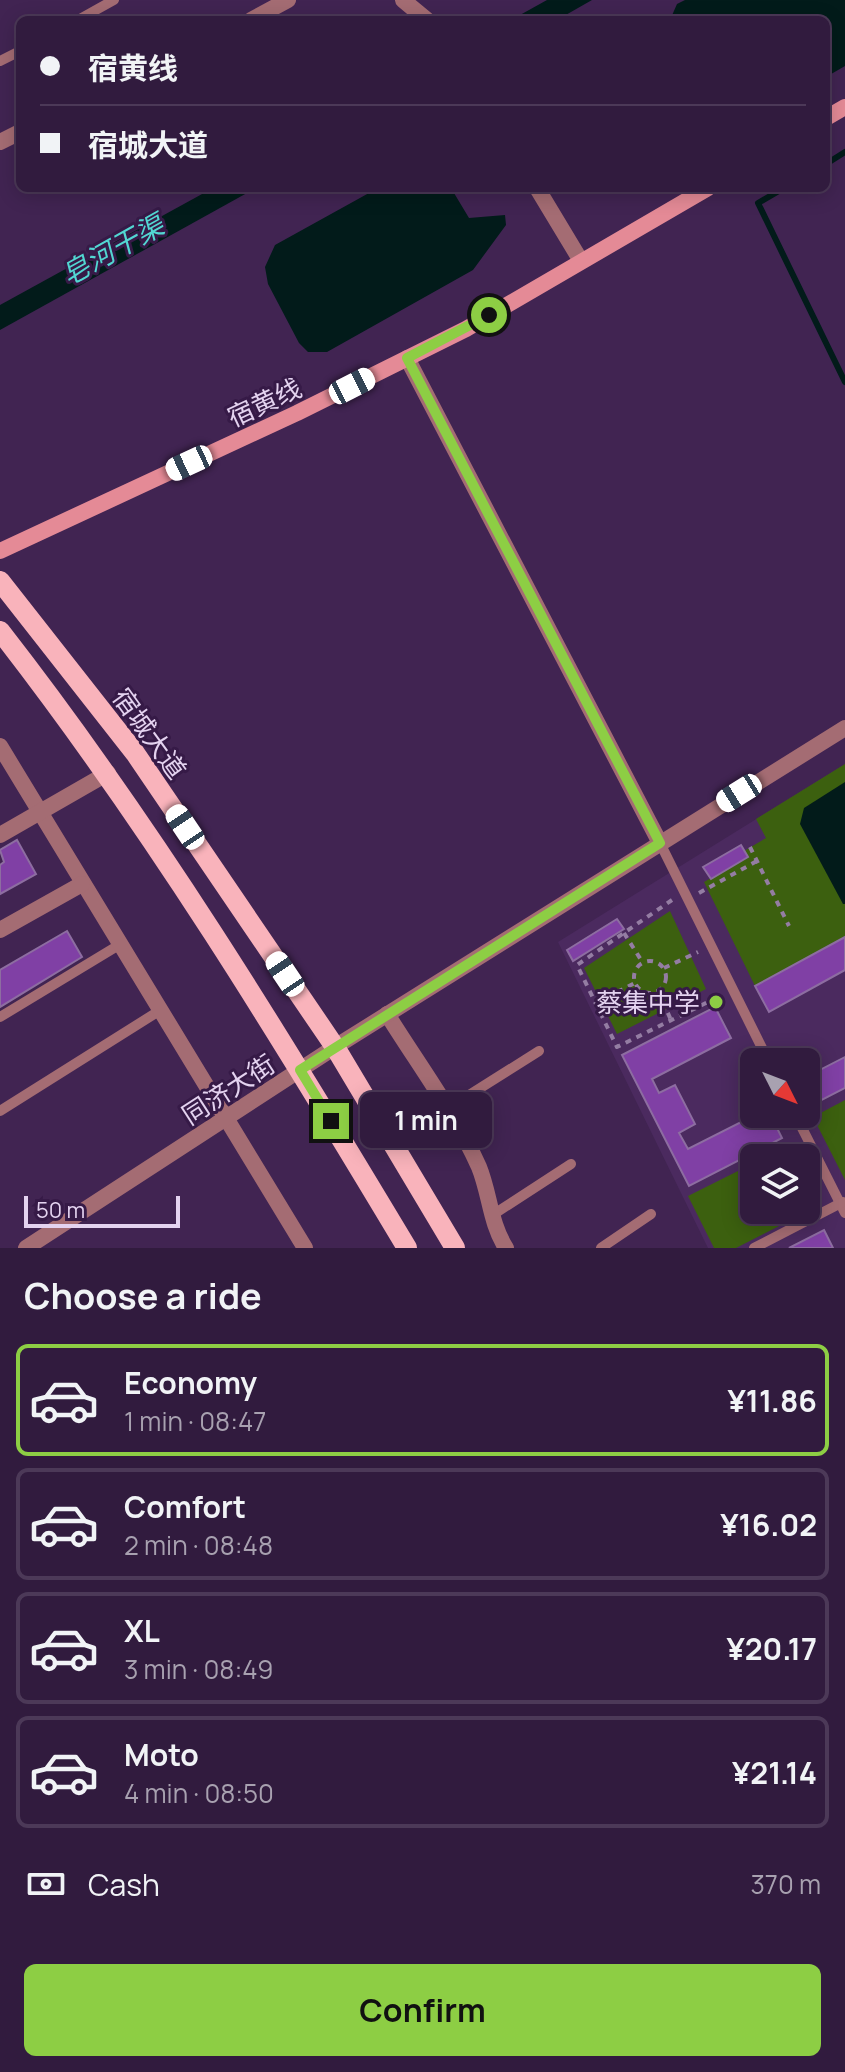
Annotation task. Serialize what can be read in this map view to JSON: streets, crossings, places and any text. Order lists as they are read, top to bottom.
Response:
{
  "streets": {
    "main road": ["宿黄线", "宿城大道"],
    "street": ["同济大街"]
  },
  "crossings": [
    ["宿城大道", "同济大街"]
  ],
  "water": ["皂河干渠"],
  "places": ["蔡集中学"],
  "scale_bar": "50 m",
  "north": "bottom right",
  "page": {
    "banner": ["宿黄线", "宿城大道"],
    "bubble": "1 min",
    "scale": "50 m",
    "heading": "Choose a ride",
    "list": [
      {
        "name": "Economy",
        "note": "1 min · 08:47",
        "value": "¥11.86"
      },
      {
        "name": "Comfort",
        "note": "2 min · 08:48",
        "value": "¥16.02"
      },
      {
        "name": "XL",
        "note": "3 min · 08:49",
        "value": "¥20.17"
      },
      {
        "name": "Moto",
        "note": "4 min · 08:50",
        "value": "¥21.14"
      }
    ],
    "pay": ["Cash", "370 m"],
    "buttons": "Confirm"
  }
}
